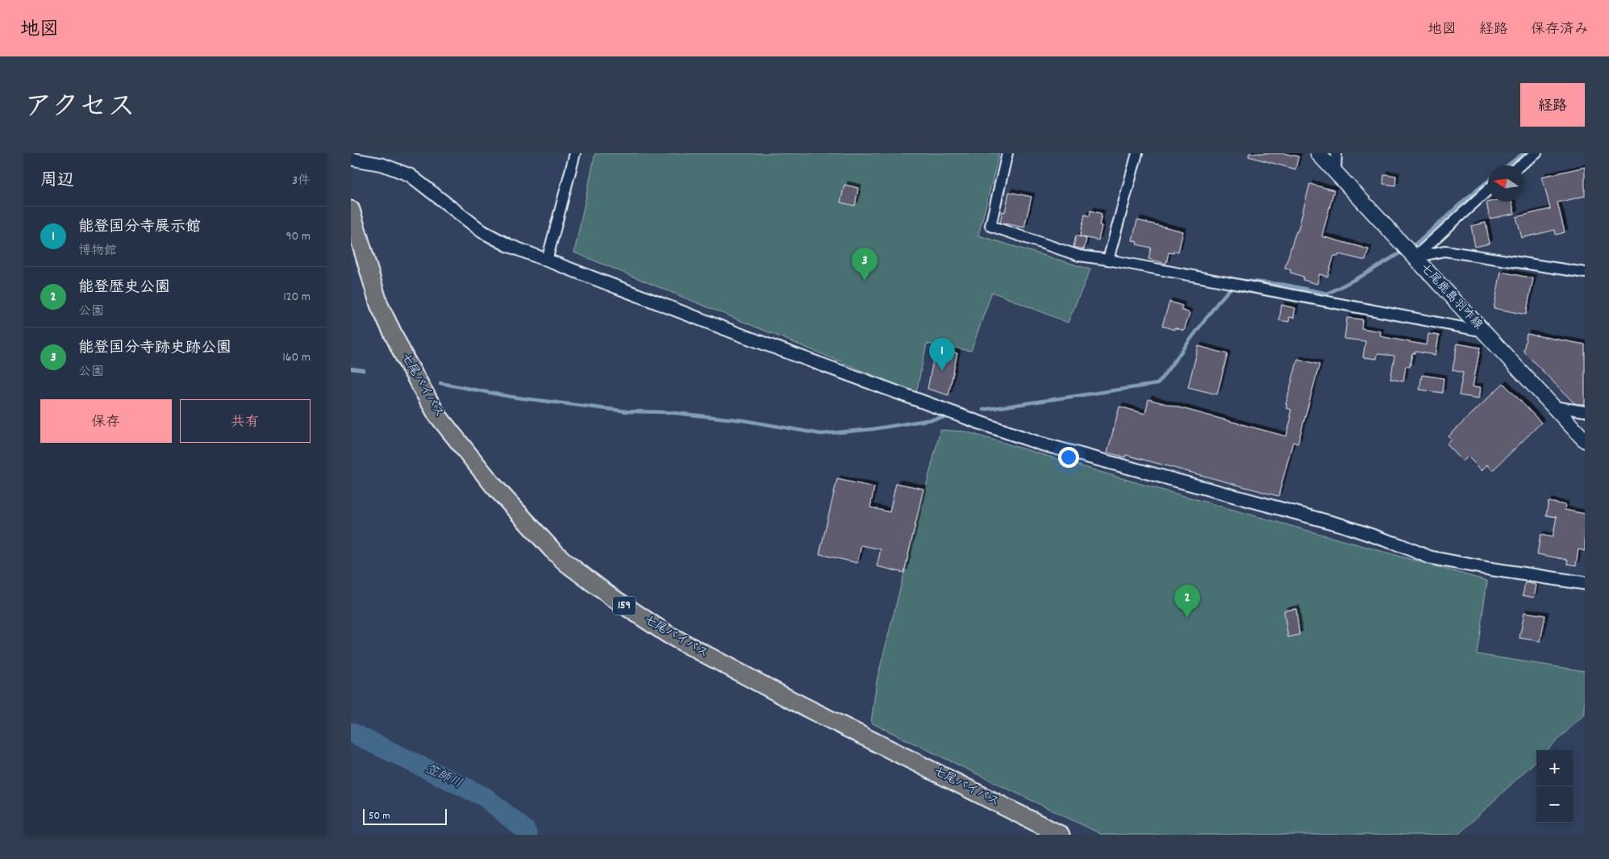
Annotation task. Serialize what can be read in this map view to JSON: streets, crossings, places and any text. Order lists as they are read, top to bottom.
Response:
{
  "streets": {
    "highway": ["七尾バイパス", "159"],
    "main road": ["七尾鹿島羽咋線"]
  },
  "water": ["笠師川"],
  "scale_bar": "50 m",
  "north": "left",
  "page": {
    "header": "地図",
    "nav": ["地図", "経路", "保存済み"],
    "title": "アクセス",
    "buttons": [
      "経路",
      ["保存", "共有"]
    ],
    "heading": ["周辺", "3件"],
    "list": [
      {
        "mark": "1",
        "name": "能登国分寺展示館",
        "note": "博物館",
        "value": "90 m"
      },
      {
        "mark": "2",
        "name": "能登歴史公園",
        "note": "公園",
        "value": "120 m"
      },
      {
        "mark": "3",
        "name": "能登国分寺跡史跡公園",
        "note": "公園",
        "value": "160 m"
      }
    ],
    "pins": ["3", "1", "2"],
    "map_buttons": ["+", "−"],
    "scale": "50 m"
  }
}
